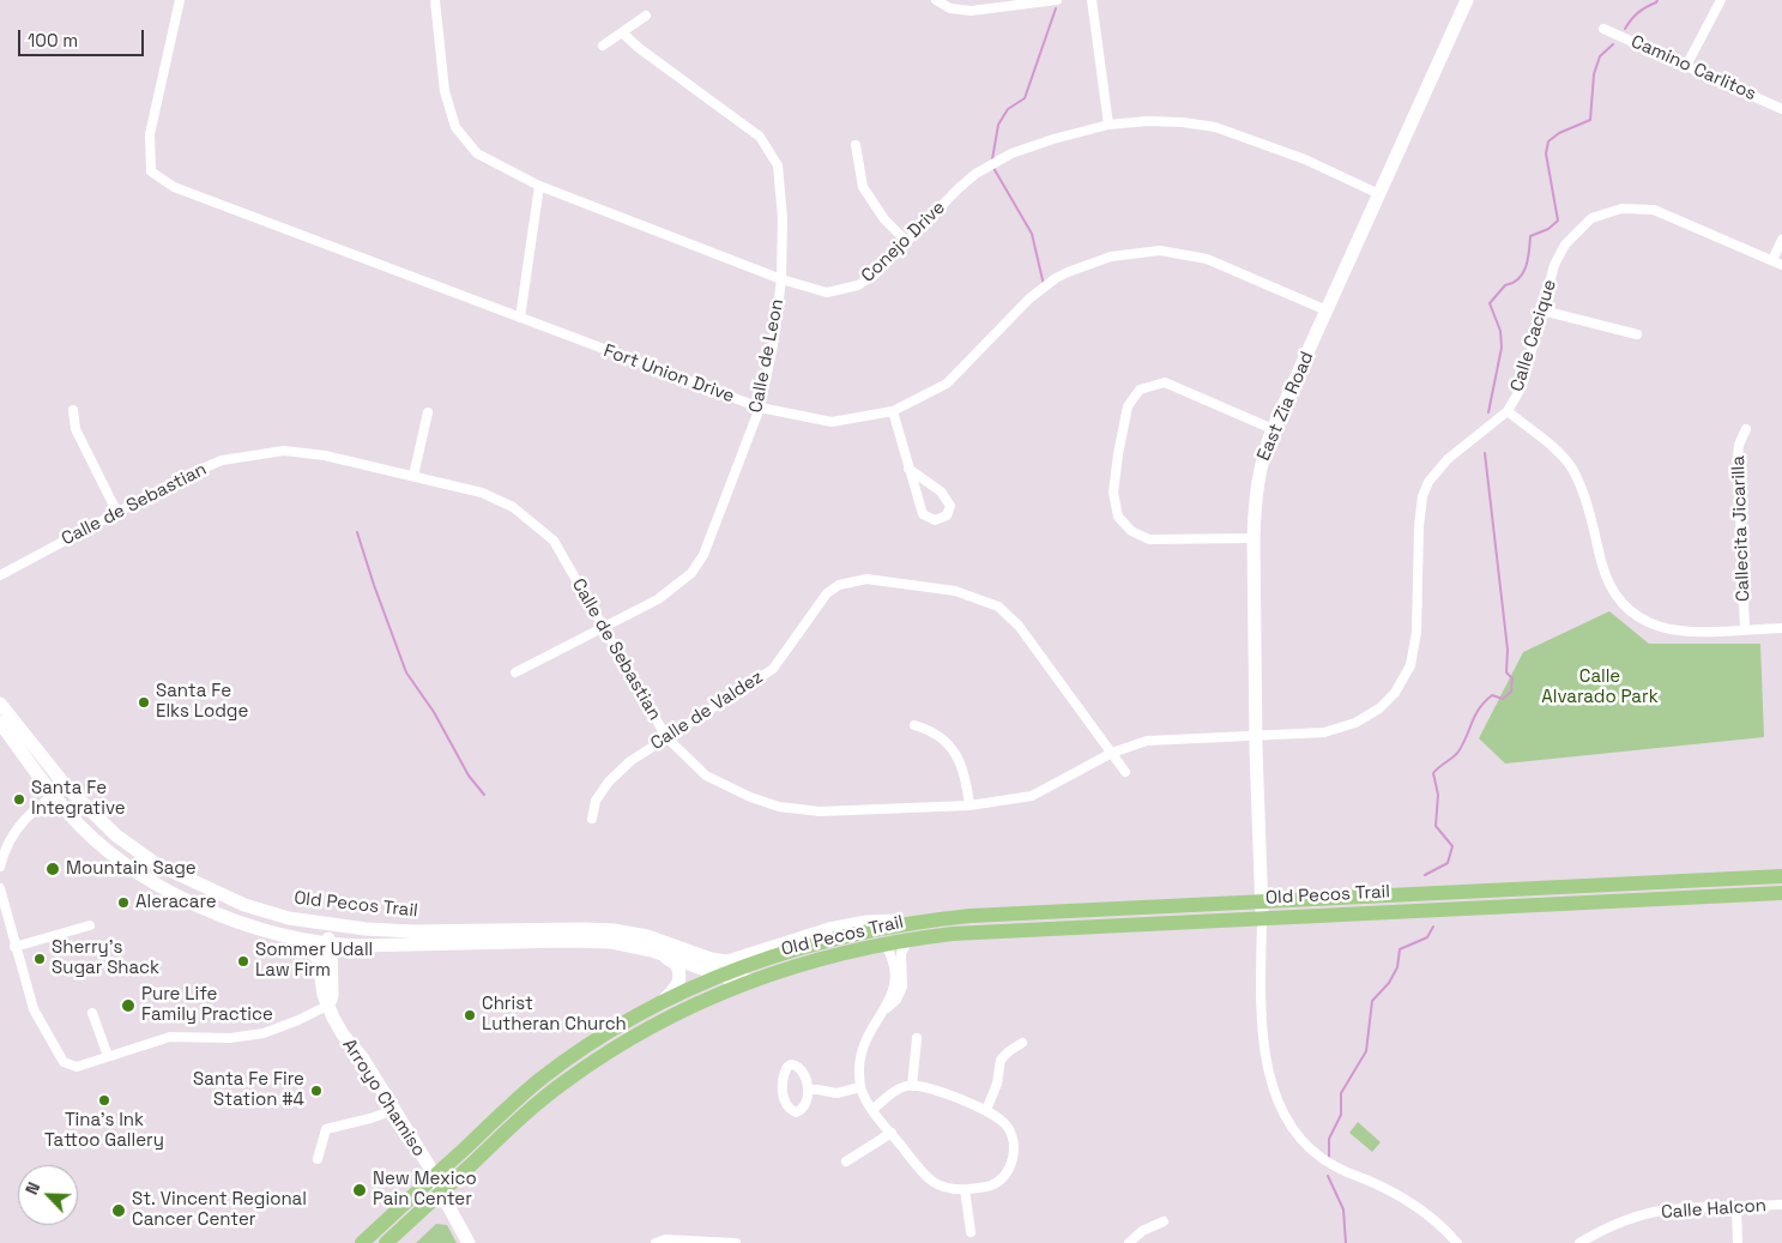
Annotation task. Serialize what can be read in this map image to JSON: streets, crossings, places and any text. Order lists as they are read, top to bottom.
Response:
{
  "streets": {
    "main road": ["East Zia Road", "Old Pecos Trail", "Arroyo Chamiso"],
    "street": [
      "Camino Carlitos",
      "Conejo Drive",
      "Calle Cacique",
      "Calle de Leon",
      "Fort Union Drive",
      "Calle de Sebastian",
      "Callecita Jicarilla",
      "Calle de Valdez",
      "Calle Halcon"
    ]
  },
  "crossings": [
    ["Conejo Drive", "Calle de Leon"],
    ["Conejo Drive", "East Zia Road"],
    ["Calle Cacique", "East Zia Road"],
    ["Calle Cacique", "Calle de Sebastian"],
    ["Calle de Leon", "Fort Union Drive"],
    ["Calle de Leon", "Calle de Sebastian"],
    ["Fort Union Drive", "East Zia Road"],
    ["East Zia Road", "Calle de Sebastian"],
    ["East Zia Road", "Old Pecos Trail"],
    ["Calle de Sebastian", "Calle de Valdez"],
    ["Old Pecos Trail", "Arroyo Chamiso"]
  ],
  "parks": ["Calle Alvarado Park"],
  "places": [
    "Santa Fe Elks Lodge",
    "Santa Fe Integrative",
    "Mountain Sage",
    "Aleracare",
    "Sherry's Sugar Shack",
    "Sommer Udall Law Firm",
    "Pure Life Family Practice",
    "Christ Lutheran Church",
    "Santa Fe Fire Station #4",
    "Tina's Ink Tattoo Gallery",
    "New Mexico Pain Center",
    "St. Vincent Regional Cancer Center"
  ],
  "scale_bar": "100 m",
  "north": "top left"
}
